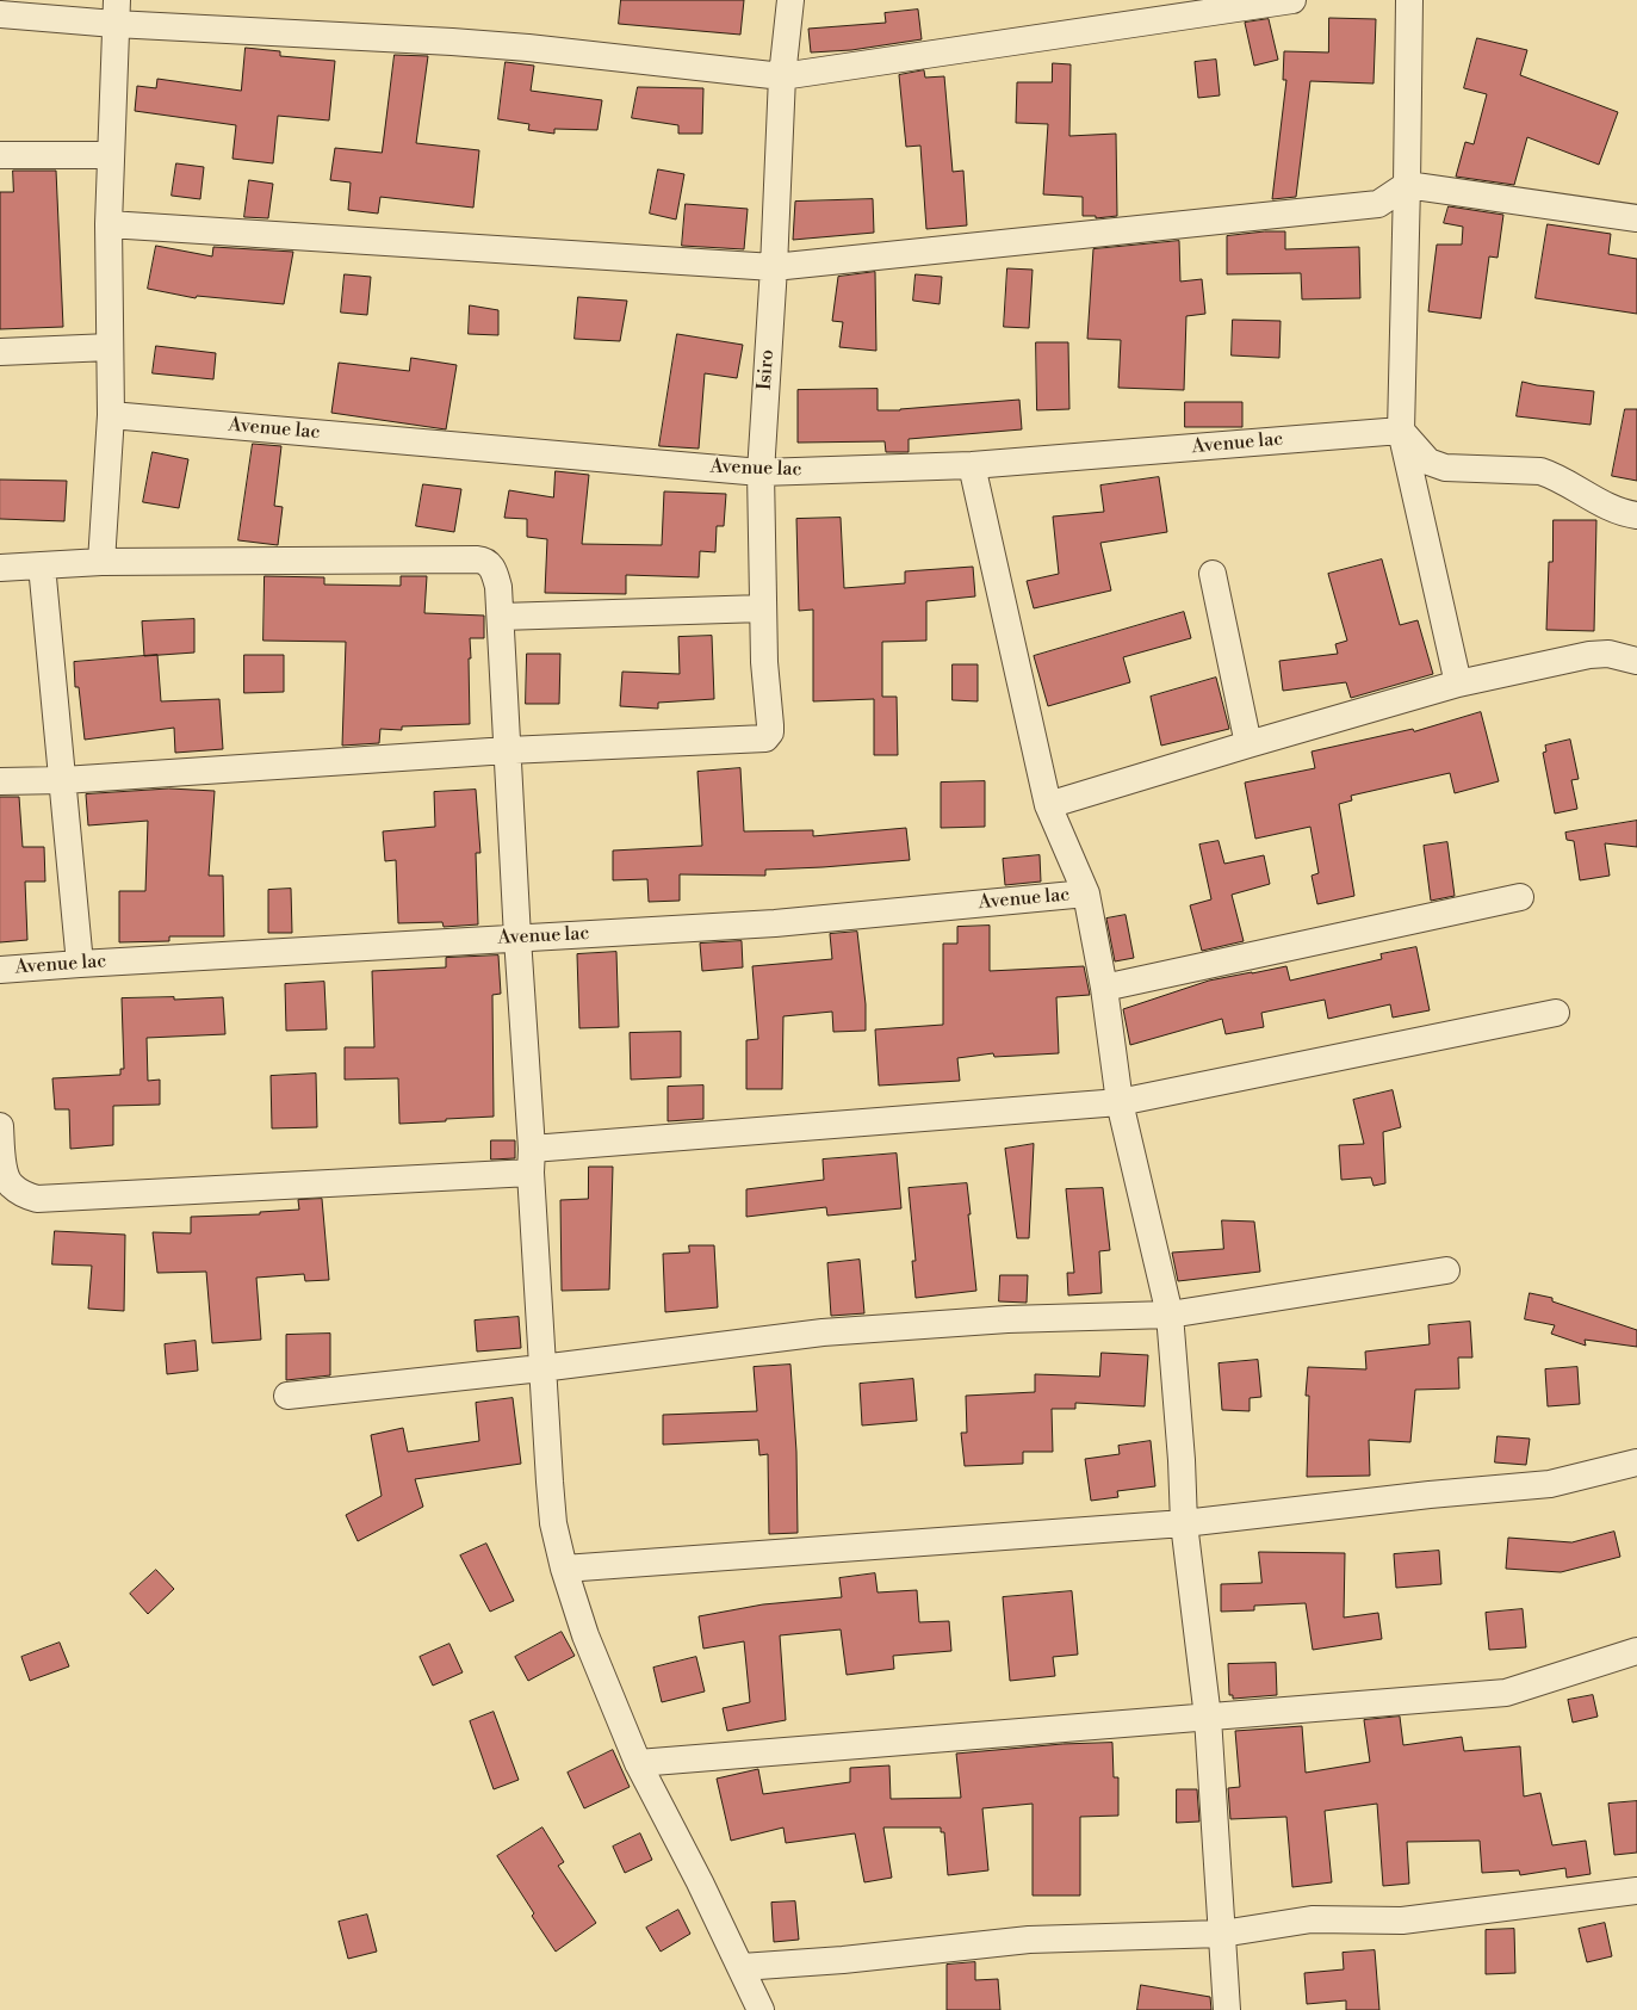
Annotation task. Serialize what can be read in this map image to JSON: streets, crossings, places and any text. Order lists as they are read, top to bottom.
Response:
{
  "streets": {
    "street": ["Isiro", "Avenue lac"]
  },
  "crossings": [
    ["Isiro", "Avenue lac"]
  ]
}
